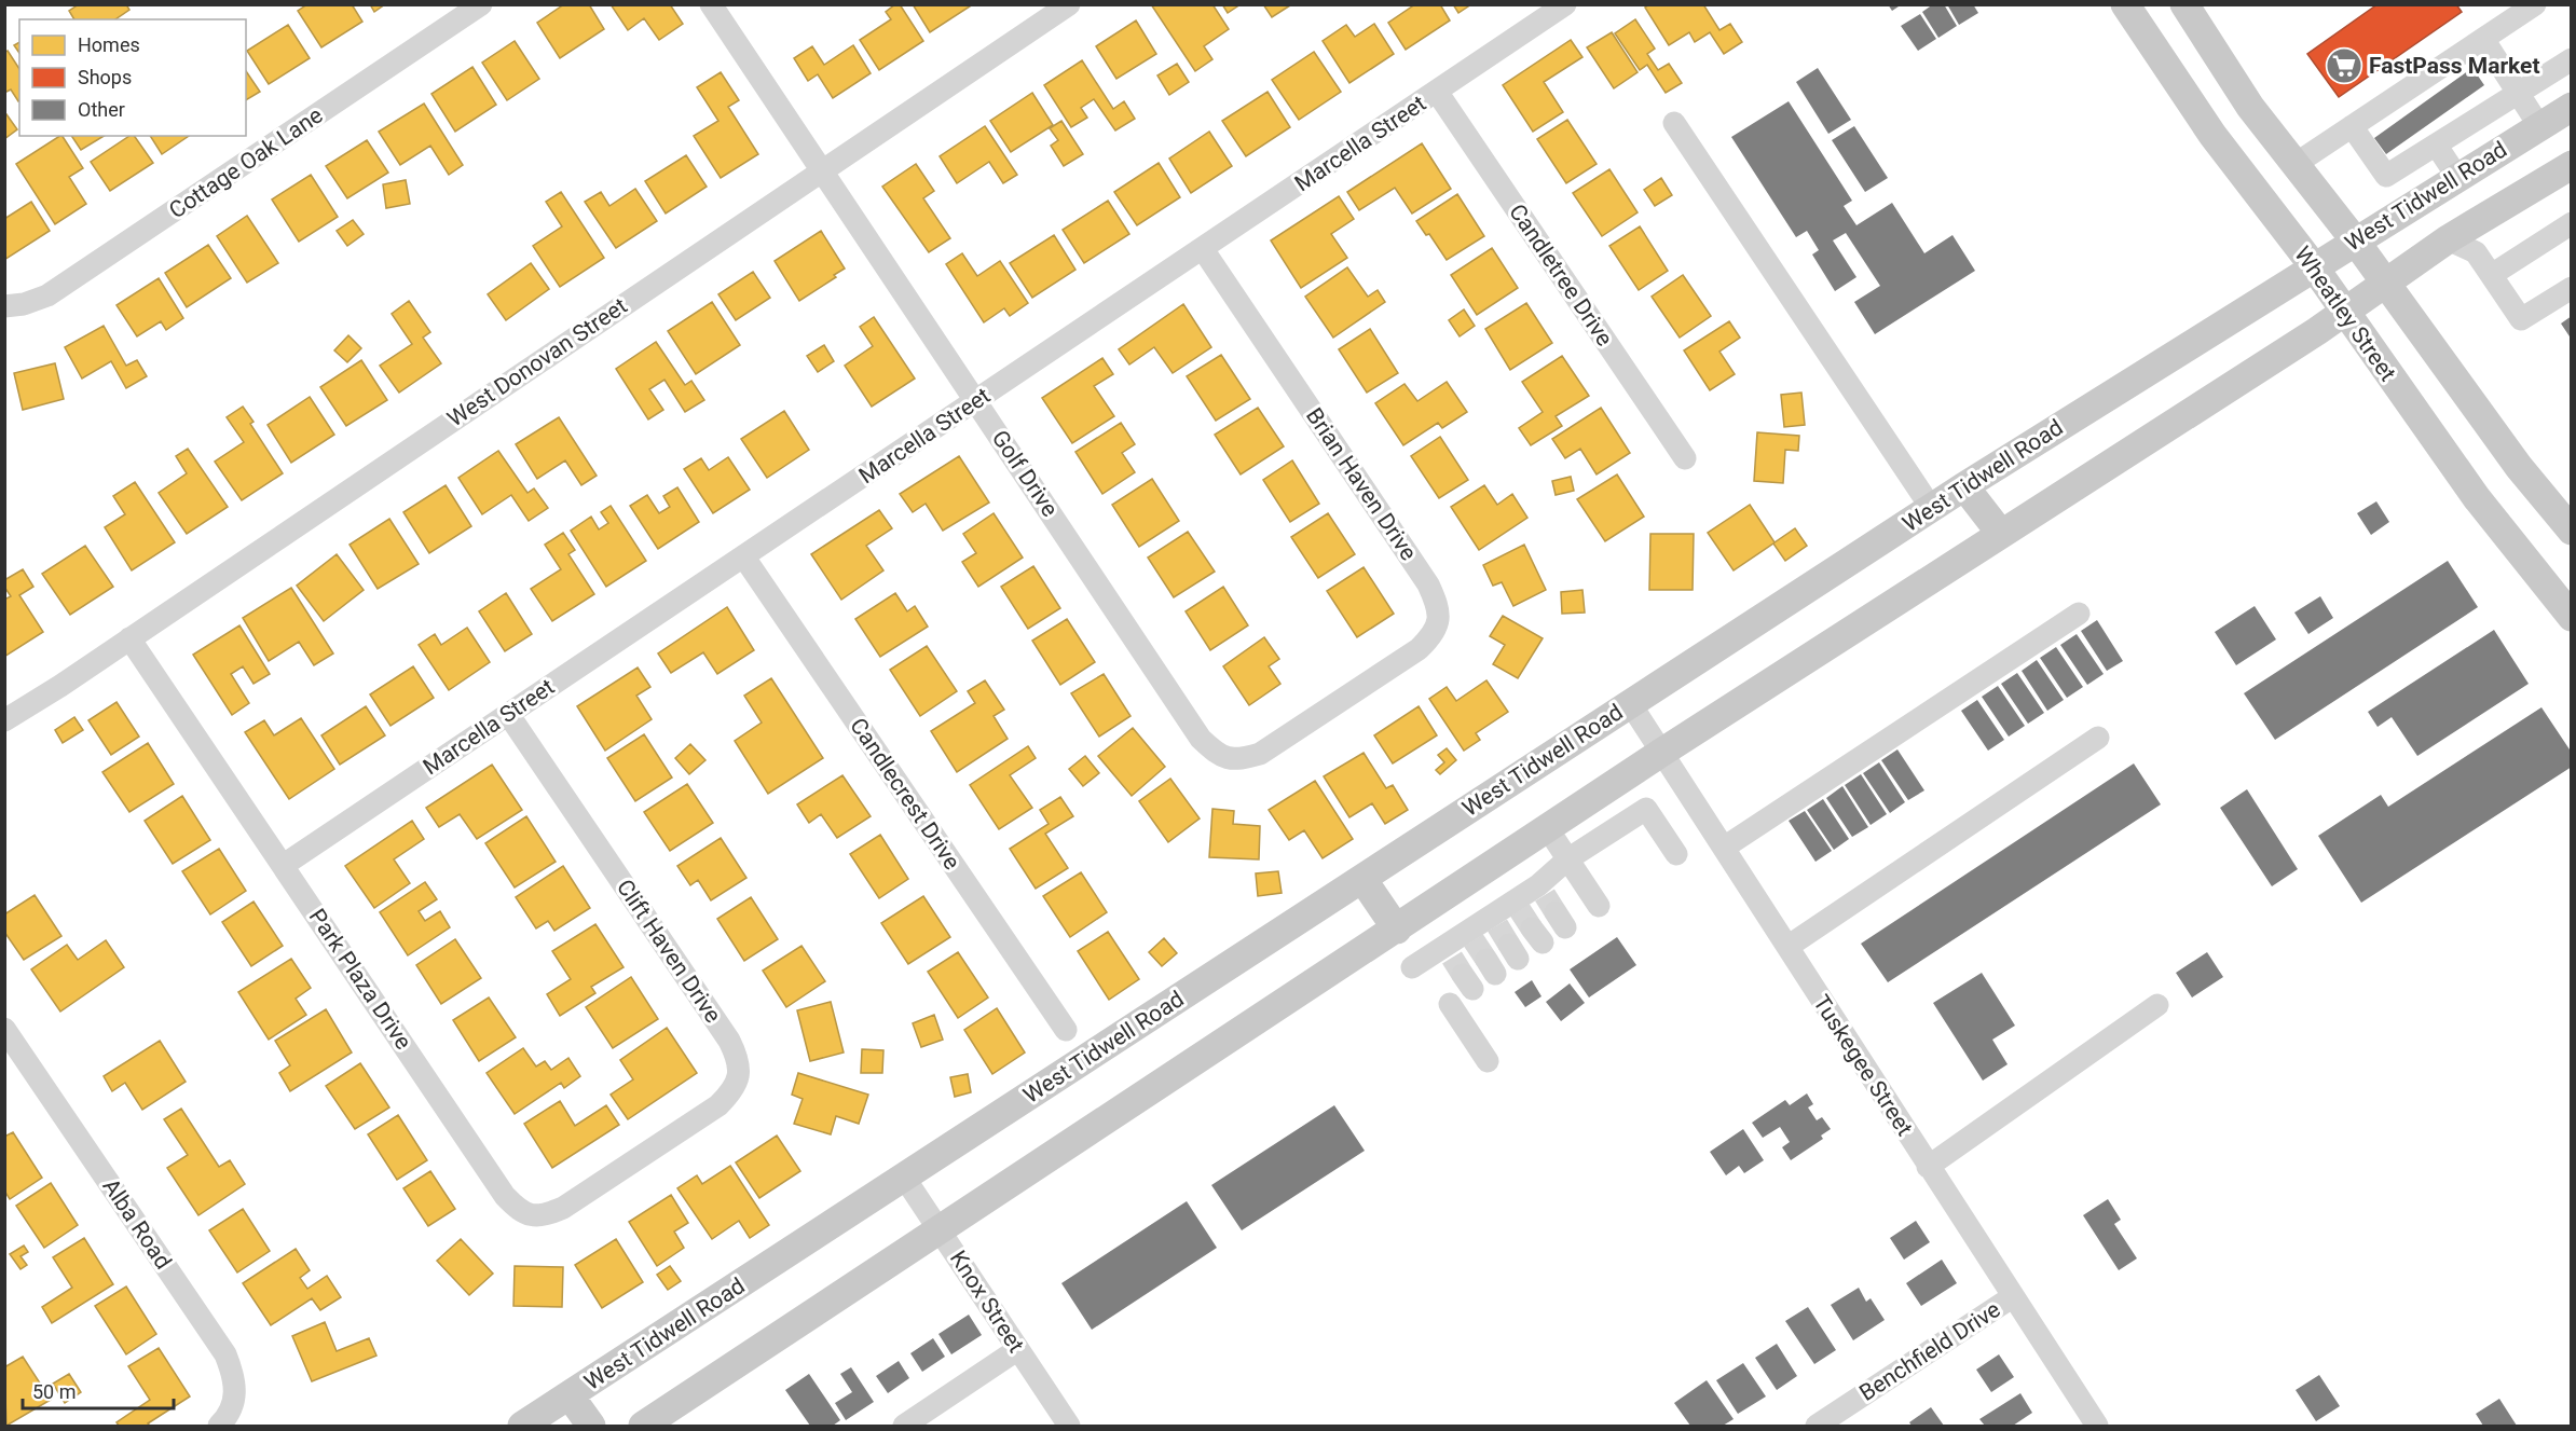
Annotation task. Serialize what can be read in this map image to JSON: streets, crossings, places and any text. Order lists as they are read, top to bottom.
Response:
{
  "streets": {
    "main road": ["West Tidwell Road", "Wheatley Street"],
    "street": [
      "Marcella Street",
      "Cottage Oak Lane",
      "Candletree Drive",
      "West Donovan Street",
      "Golf Drive",
      "Brian Haven Drive",
      "Candlecrest Drive",
      "Clift Haven Drive",
      "Park Plaza Drive",
      "Tuskegee Street",
      "Alba Road",
      "Knox Street",
      "Benchfield Drive"
    ]
  },
  "crossings": [
    ["Marcella Street", "Candletree Drive"],
    ["Marcella Street", "Golf Drive"],
    ["Marcella Street", "Brian Haven Drive"],
    ["Marcella Street", "Candlecrest Drive"],
    ["Marcella Street", "Clift Haven Drive"],
    ["Marcella Street", "Park Plaza Drive"],
    ["West Tidwell Road", "Wheatley Street"],
    ["West Tidwell Road", "Tuskegee Street"],
    ["West Tidwell Road", "Knox Street"],
    ["West Donovan Street", "Golf Drive"],
    ["West Donovan Street", "Park Plaza Drive"],
    ["Golf Drive", "Brian Haven Drive"],
    ["Clift Haven Drive", "Park Plaza Drive"],
    ["Tuskegee Street", "Benchfield Drive"]
  ],
  "places": {
    "supermarket": ["FastPass Market"]
  },
  "legend": ["Homes", "Shops", "Other"],
  "scale_bar": "50 m"
}
